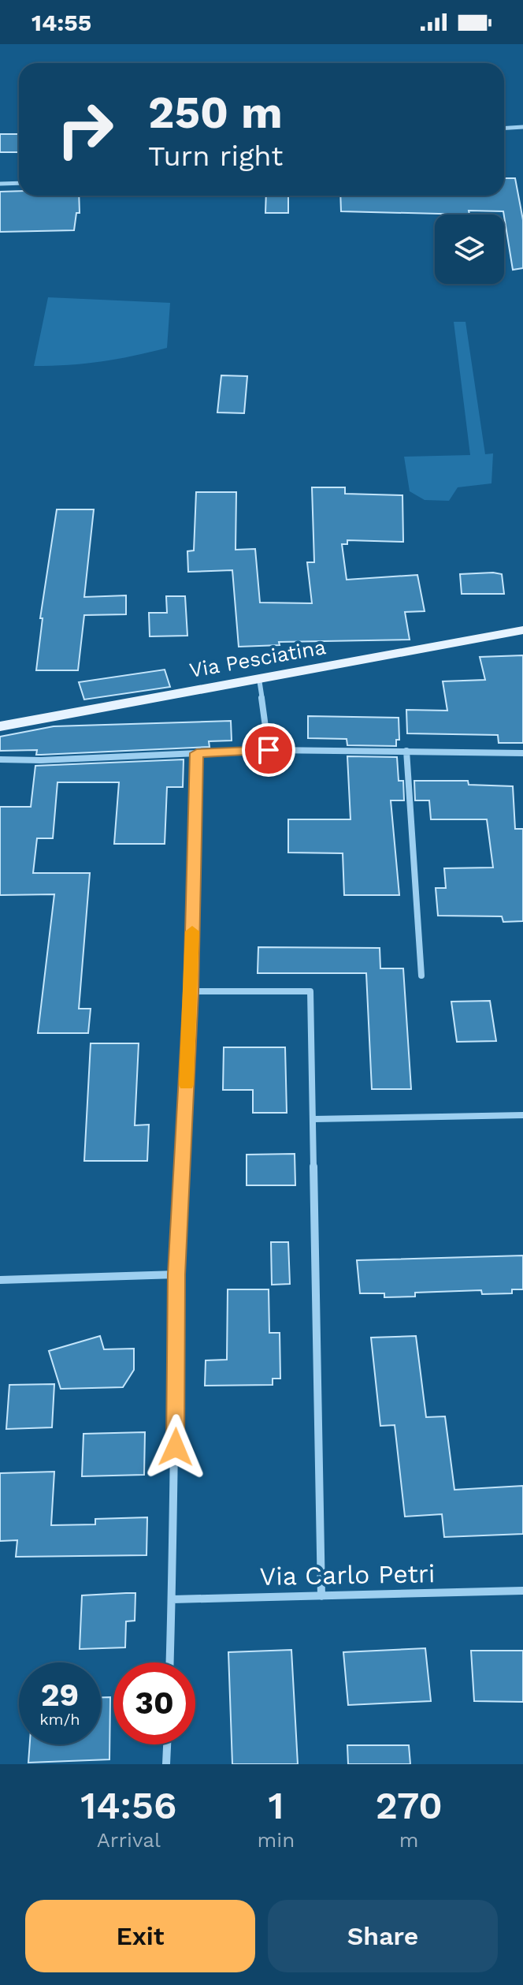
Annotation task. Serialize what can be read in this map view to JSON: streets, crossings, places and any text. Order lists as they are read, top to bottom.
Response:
{
  "streets": {
    "main road": ["Via Pesciatina"],
    "street": ["Via Carlo Petri"]
  },
  "page": {
    "status": "14:55",
    "turn": ["250 m", "Turn right"],
    "speed": "29 km/h",
    "limit": "30",
    "eta": [
      "14:56",
      "Arrival",
      "1",
      "min",
      "270",
      "m"
    ],
    "buttons": ["Exit", "Share"]
  }
}
